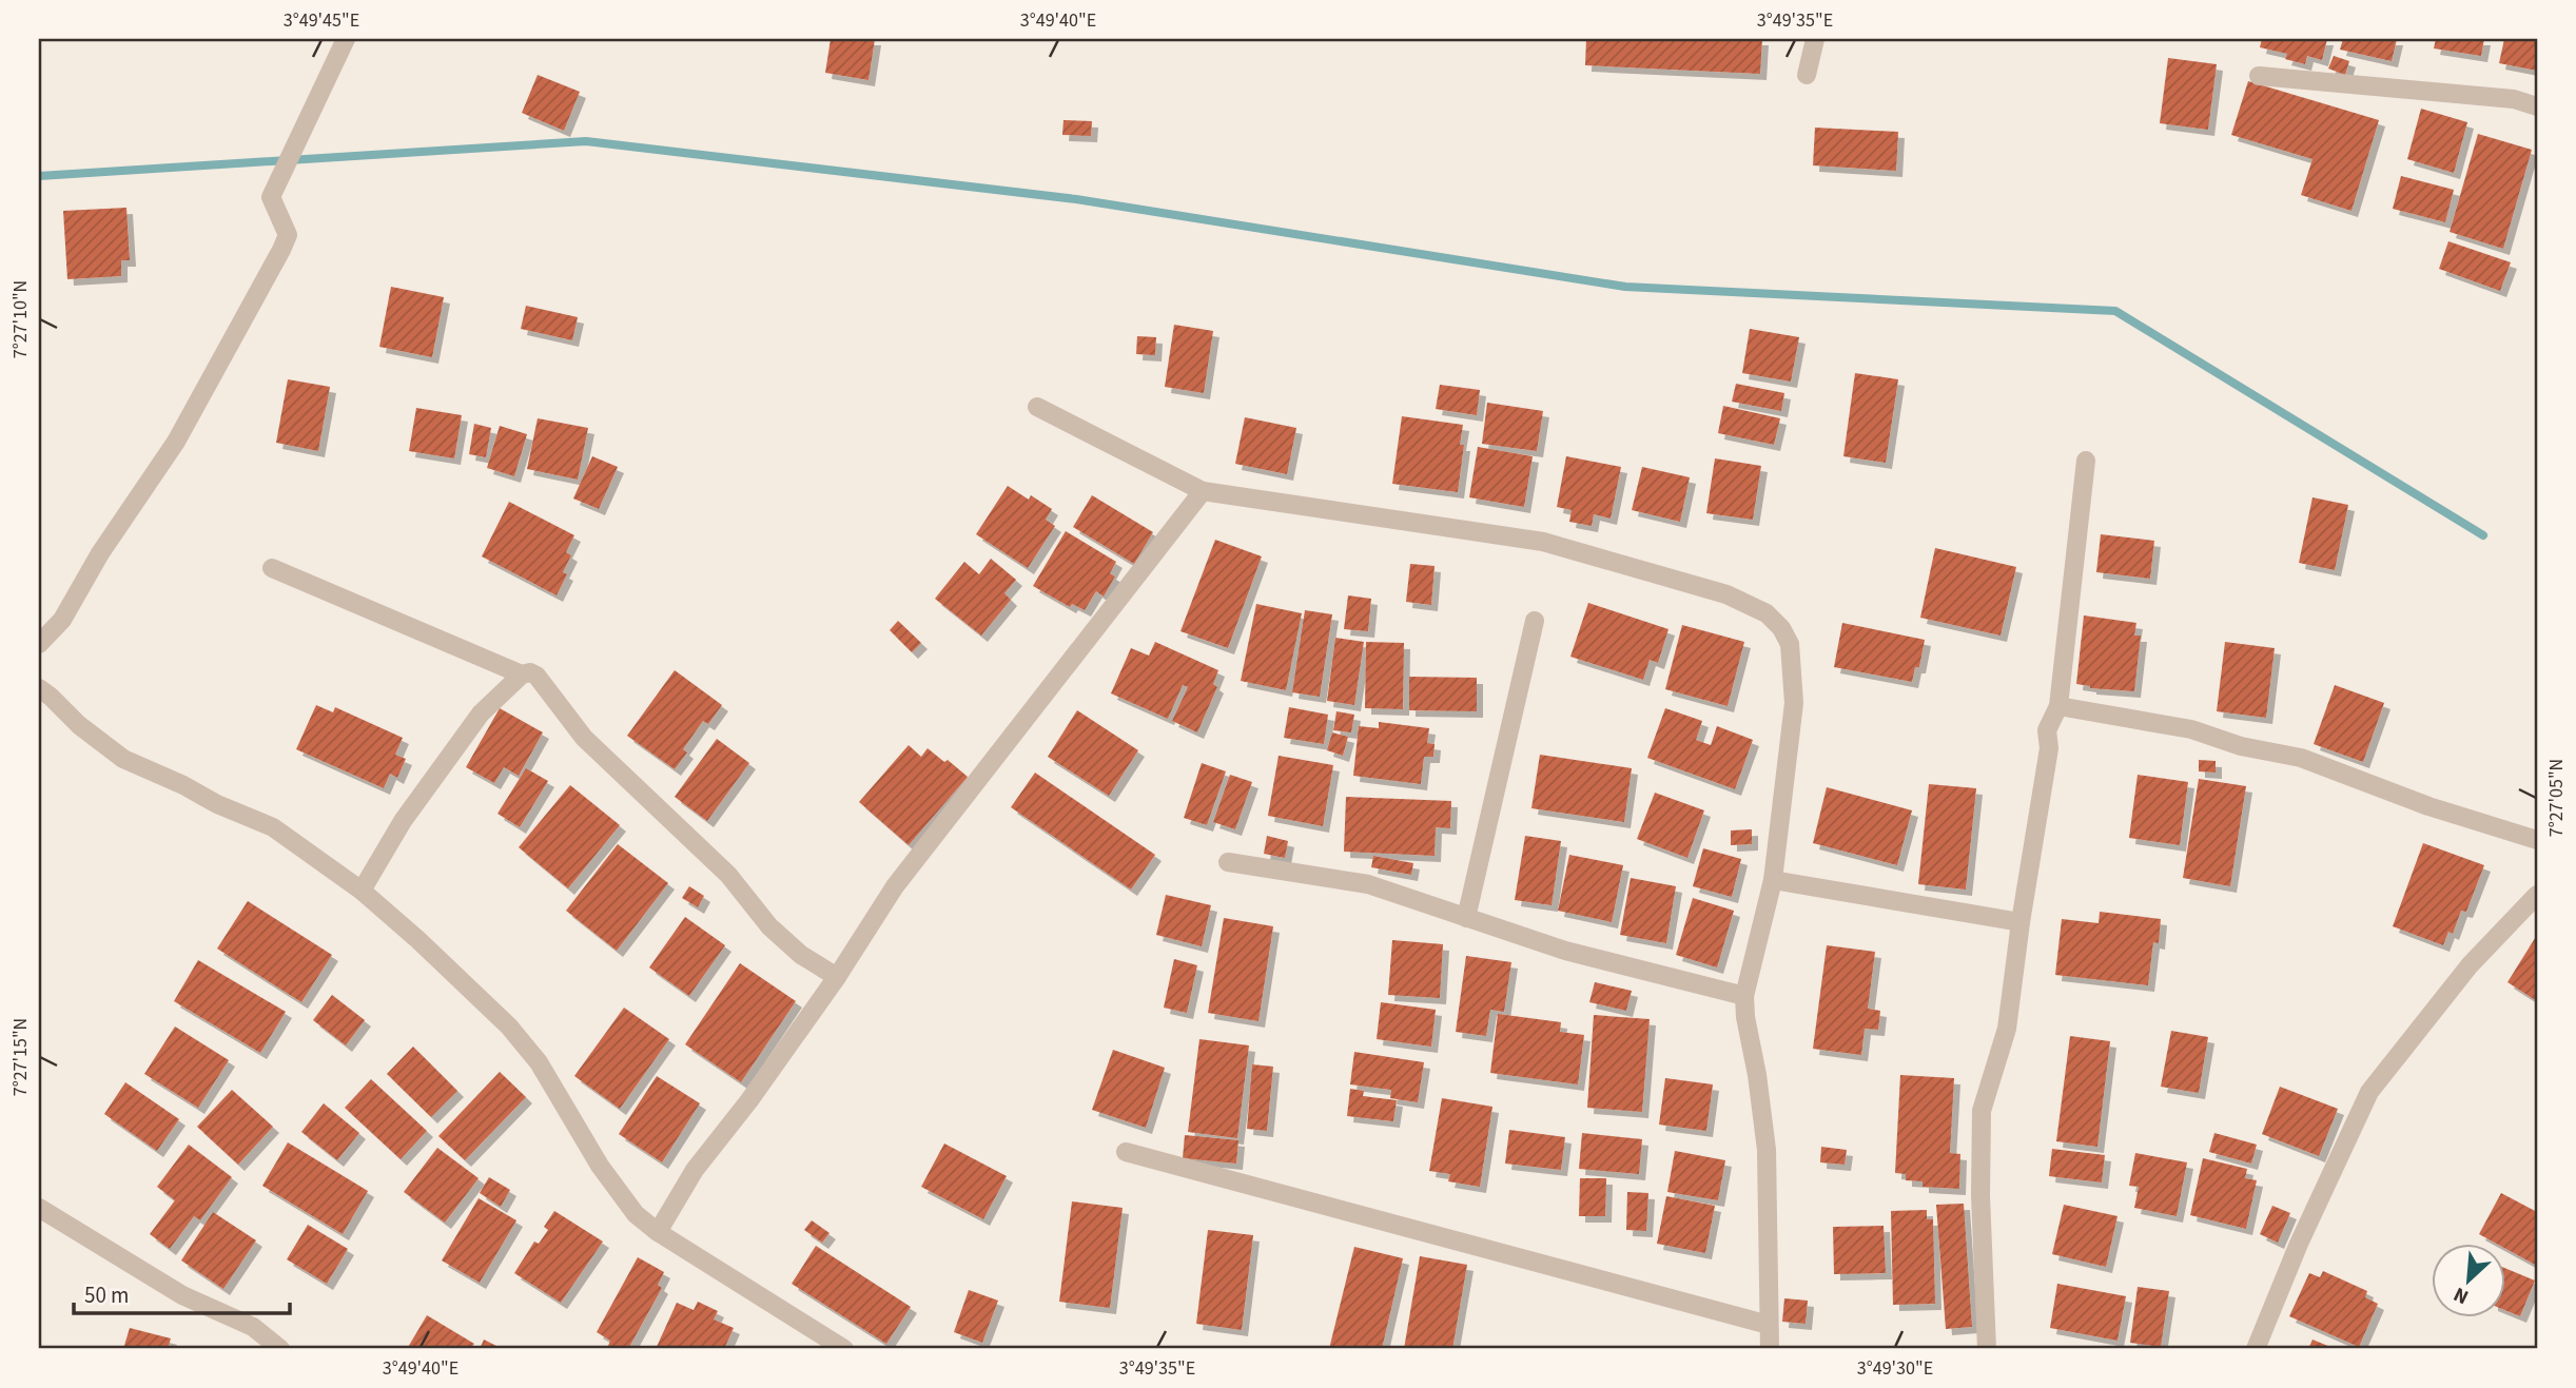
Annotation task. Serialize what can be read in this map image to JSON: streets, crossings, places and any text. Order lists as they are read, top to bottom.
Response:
{
  "scale_bar": "50 m",
  "north": "bottom left",
  "coordinates": [
    "3°49'45\"E",
    "3°49'40\"E",
    "3°49'35\"E",
    "7°27'10\"N",
    "7°27'05\"N",
    "7°27'15\"N",
    "3°49'30\"E"
  ]
}
